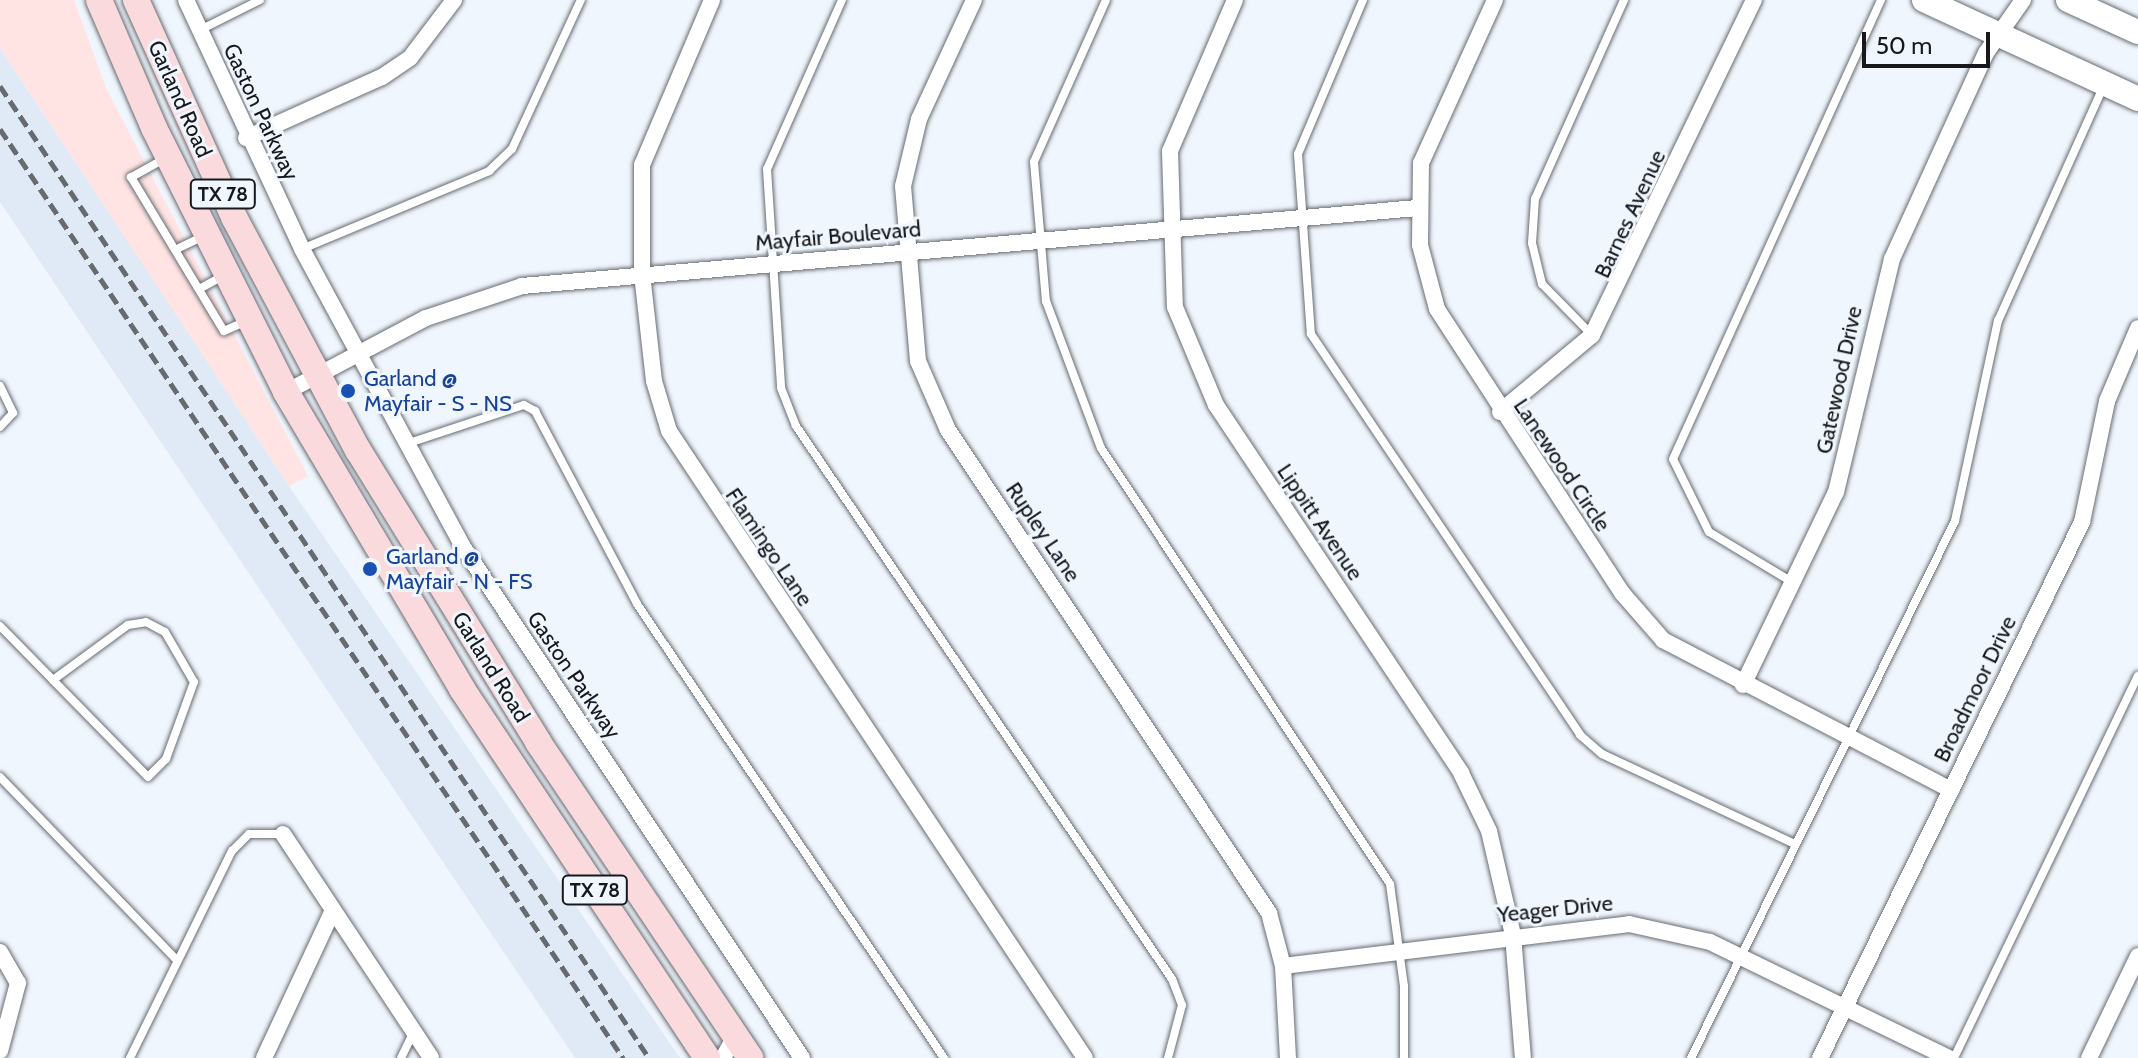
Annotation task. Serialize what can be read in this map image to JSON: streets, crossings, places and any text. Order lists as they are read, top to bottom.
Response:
{
  "streets": {
    "main road": ["Garland Road", "TX 78"],
    "street": [
      "Gaston Parkway",
      "Barnes Avenue",
      "Mayfair Boulevard",
      "Gatewood Drive",
      "Lanewood Circle",
      "Lippitt Avenue",
      "Rupley Lane",
      "Flamingo Lane",
      "Broadmoor Drive",
      "Yeager Drive"
    ]
  },
  "crossings": [
    ["Garland Road", "Mayfair Boulevard"],
    ["Gaston Parkway", "Mayfair Boulevard"],
    ["Barnes Avenue", "Lanewood Circle"],
    ["Mayfair Boulevard", "Lanewood Circle"],
    ["Mayfair Boulevard", "Lippitt Avenue"],
    ["Mayfair Boulevard", "Rupley Lane"],
    ["Mayfair Boulevard", "Flamingo Lane"],
    ["Gatewood Drive", "Lanewood Circle"],
    ["Lanewood Circle", "Broadmoor Drive"],
    ["Lippitt Avenue", "Yeager Drive"],
    ["Rupley Lane", "Yeager Drive"],
    ["Broadmoor Drive", "Yeager Drive"]
  ],
  "places": ["Garland @ Mayfair - S - NS", "Garland @ Mayfair - N - FS"],
  "scale_bar": "50 m"
}
